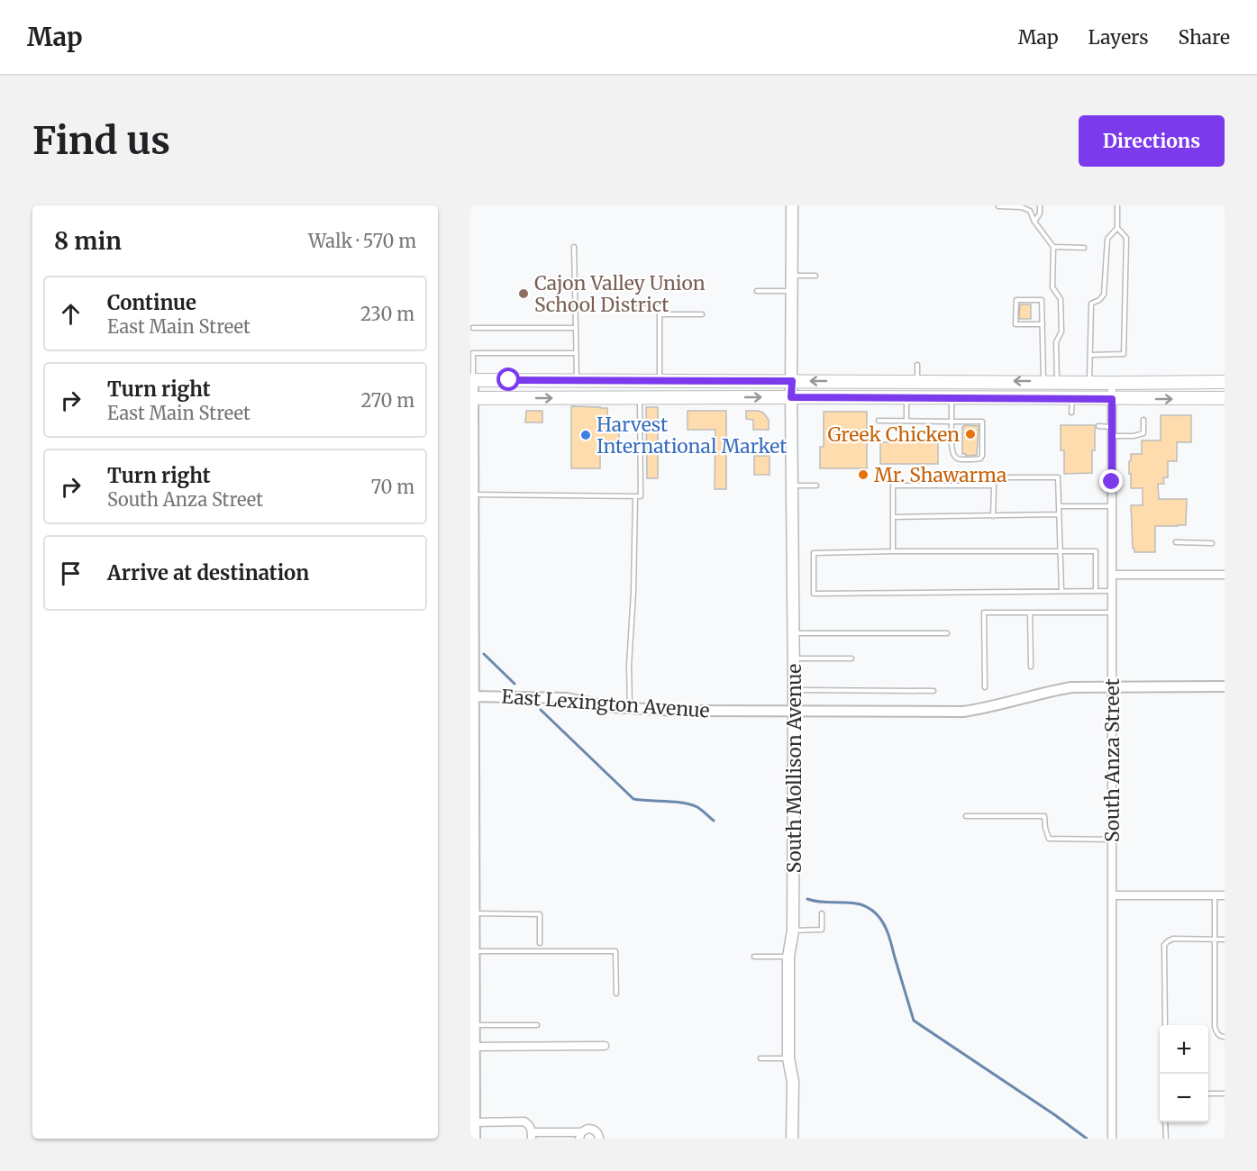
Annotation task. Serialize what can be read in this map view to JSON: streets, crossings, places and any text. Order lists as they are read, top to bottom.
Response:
{
  "streets": {
    "main road": ["South Mollison Avenue"],
    "street": ["East Lexington Avenue", "South Anza Street"]
  },
  "crossings": [
    ["East Lexington Avenue", "South Anza Street"],
    ["East Lexington Avenue", "South Mollison Avenue"]
  ],
  "places": [
    "Cajon Valley Union School District",
    "Greek Chicken",
    "Harvest International Market",
    "Mr. Shawarma"
  ],
  "page": {
    "header": "Map",
    "nav": ["Map", "Layers", "Share"],
    "buttons": "Directions",
    "title": "Find us",
    "heading": ["8 min", "Walk · 570 m"],
    "list": [
      ["Continue", "East Main Street", "230 m"],
      ["Turn right", "East Main Street", "270 m"],
      ["Turn right", "South Anza Street", "70 m"],
      "Arrive at destination"
    ],
    "map_buttons": ["+", "−"]
  }
}
